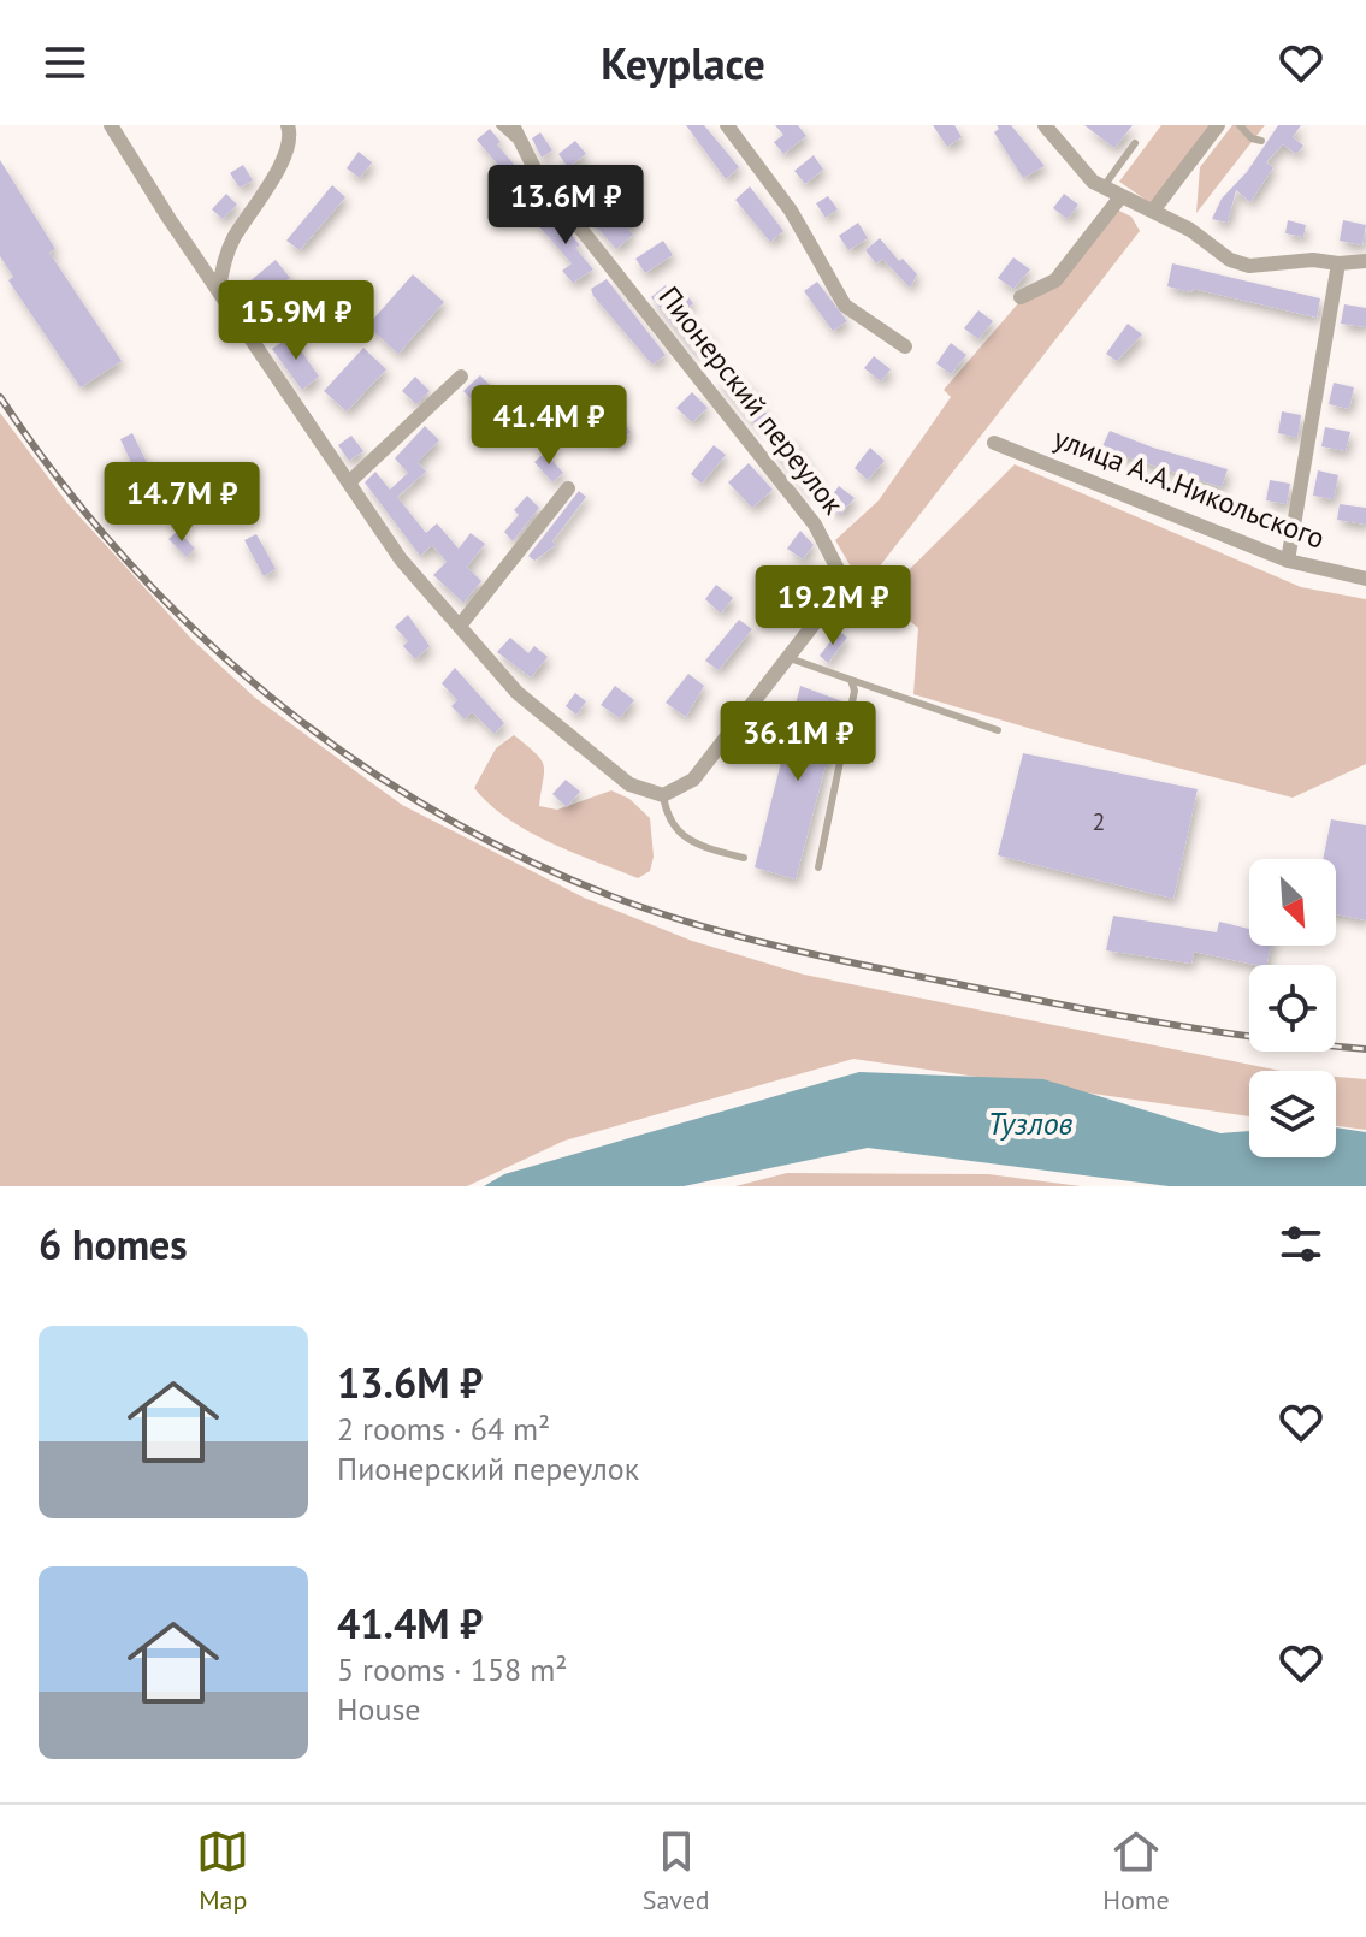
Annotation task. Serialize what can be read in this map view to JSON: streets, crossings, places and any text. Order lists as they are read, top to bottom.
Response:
{
  "streets": {
    "street": ["Пионерский переулок", "улица А.А.Никольского"]
  },
  "water": ["Тузлов"],
  "house_numbers": ["2"],
  "north": "bottom right",
  "page": {
    "header": "Keyplace",
    "price": [
      "13.6M ₽",
      "15.9M ₽",
      "41.4M ₽",
      "14.7M ₽",
      "19.2M ₽",
      "36.1M ₽"
    ],
    "heading": "6 homes",
    "list": [
      {
        "name": "13.6M ₽",
        "note": "2 rooms · 64 m² · Пионерский переулок"
      },
      {
        "name": "41.4M ₽",
        "note": "5 rooms · 158 m² · House"
      }
    ],
    "tabs": ["Map", "Saved", "Home"]
  }
}
